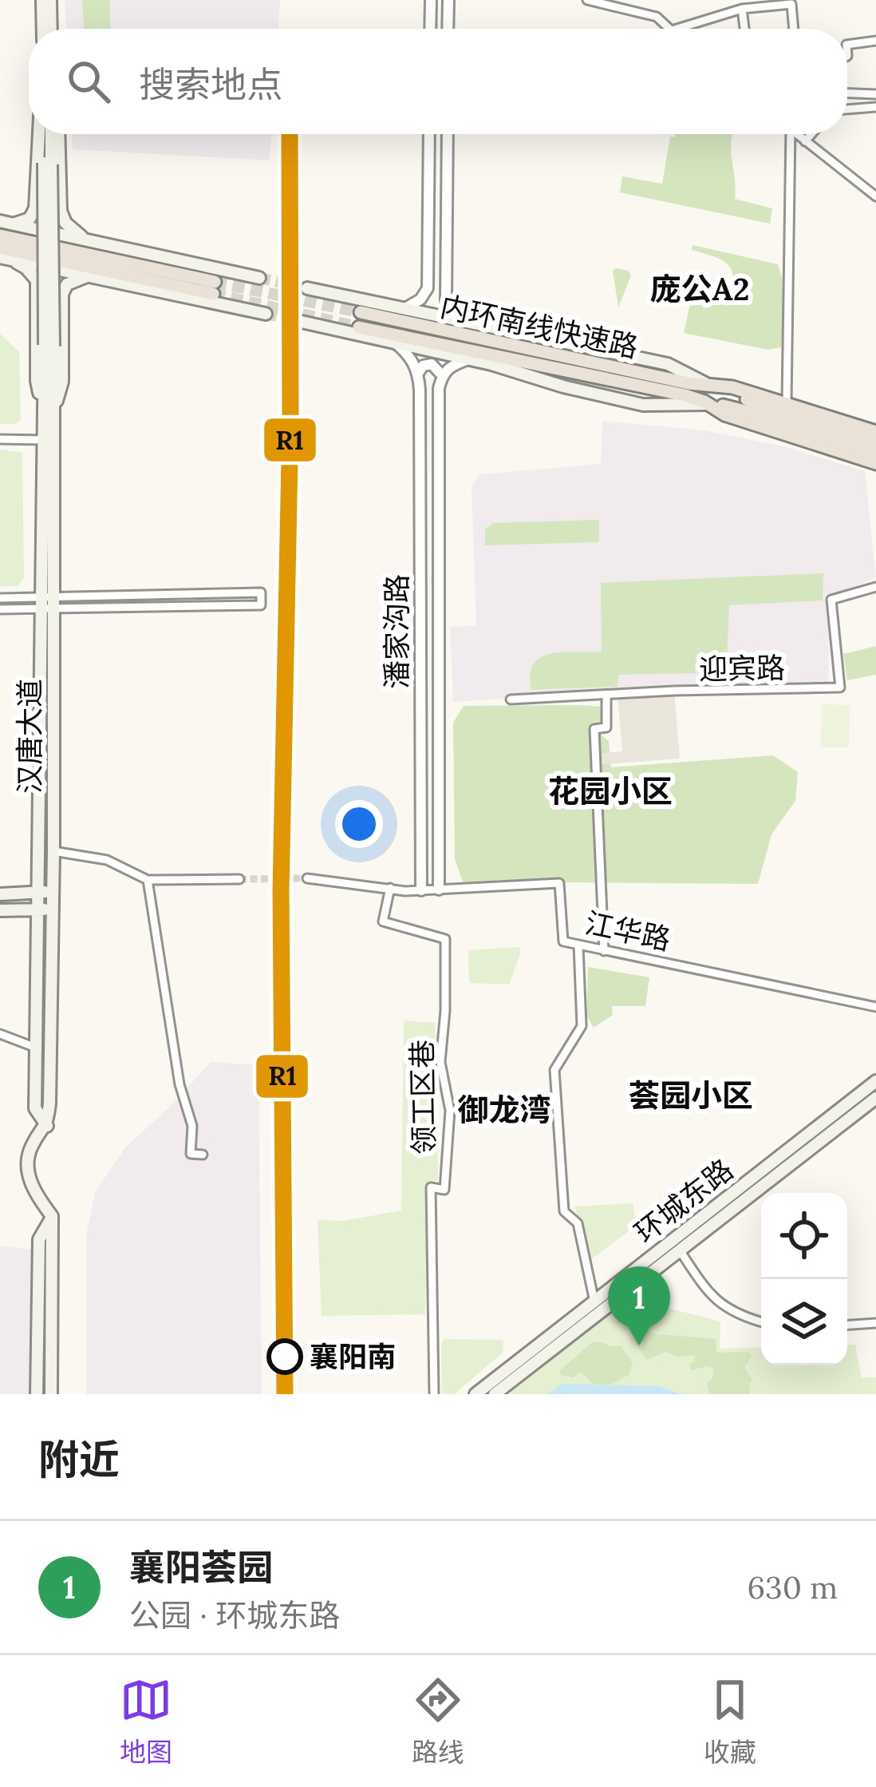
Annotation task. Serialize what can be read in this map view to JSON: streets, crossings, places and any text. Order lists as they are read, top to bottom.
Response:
{
  "streets": {
    "highway": ["内环南线快速路"],
    "main road": ["汉唐大道", "环城东路"],
    "street": [
      "潘家沟路",
      "迎宾路",
      "江华路",
      "领工区巷"
    ]
  },
  "crossings": [
    ["潘家沟路", "江华路"],
    ["江华路", "领工区巷"]
  ],
  "districts": [
    "庞公A2",
    "花园小区",
    "荟园小区",
    "御龙湾"
  ],
  "places": ["襄阳南"],
  "lines": ["transit line R1"],
  "page": {
    "search": "搜索地点",
    "pins": "1",
    "heading": "附近",
    "list": [
      {
        "mark": "1",
        "name": "襄阳荟园",
        "note": "公园 · 环城东路",
        "value": "630 m"
      }
    ],
    "nav": ["地图", "路线", "收藏"]
  }
}
